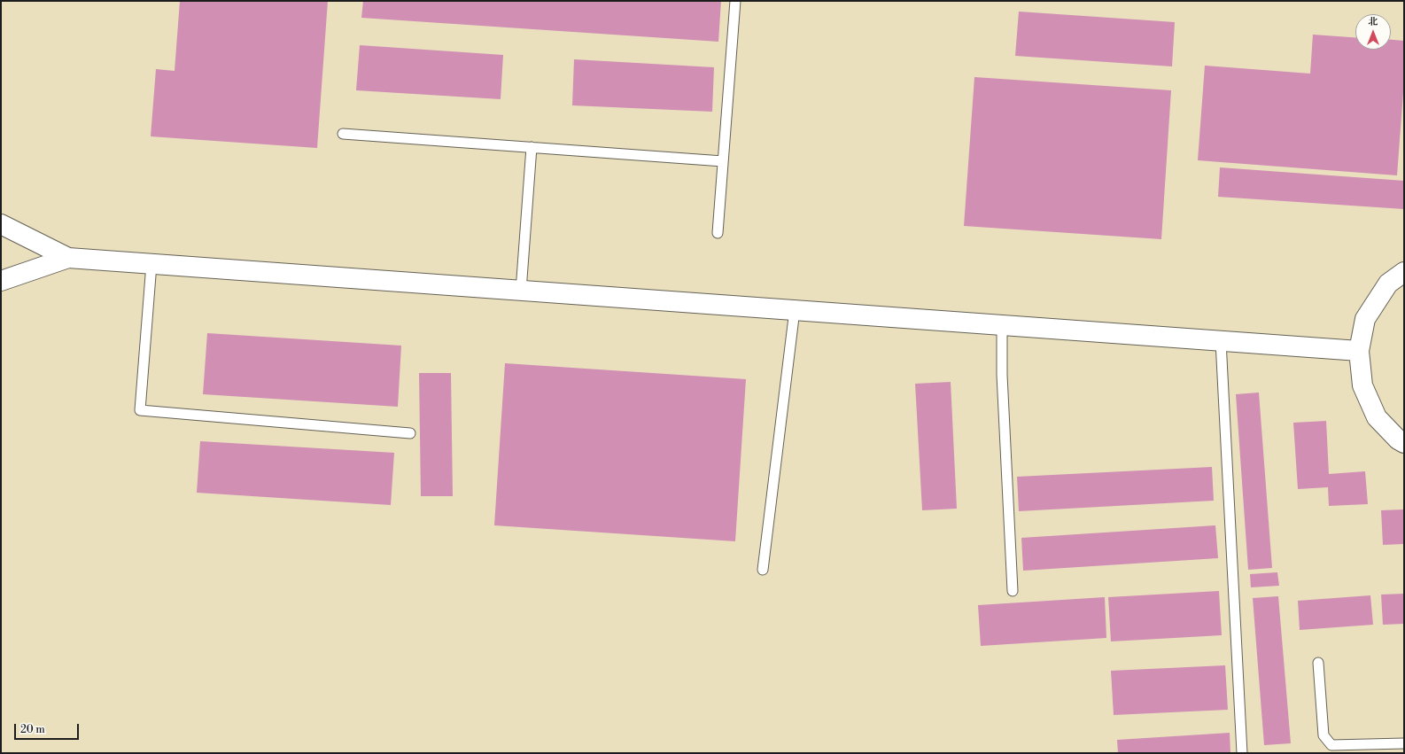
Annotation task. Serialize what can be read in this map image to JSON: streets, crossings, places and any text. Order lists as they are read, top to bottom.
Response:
{
  "scale_bar": "20 m",
  "north": "top"
}
